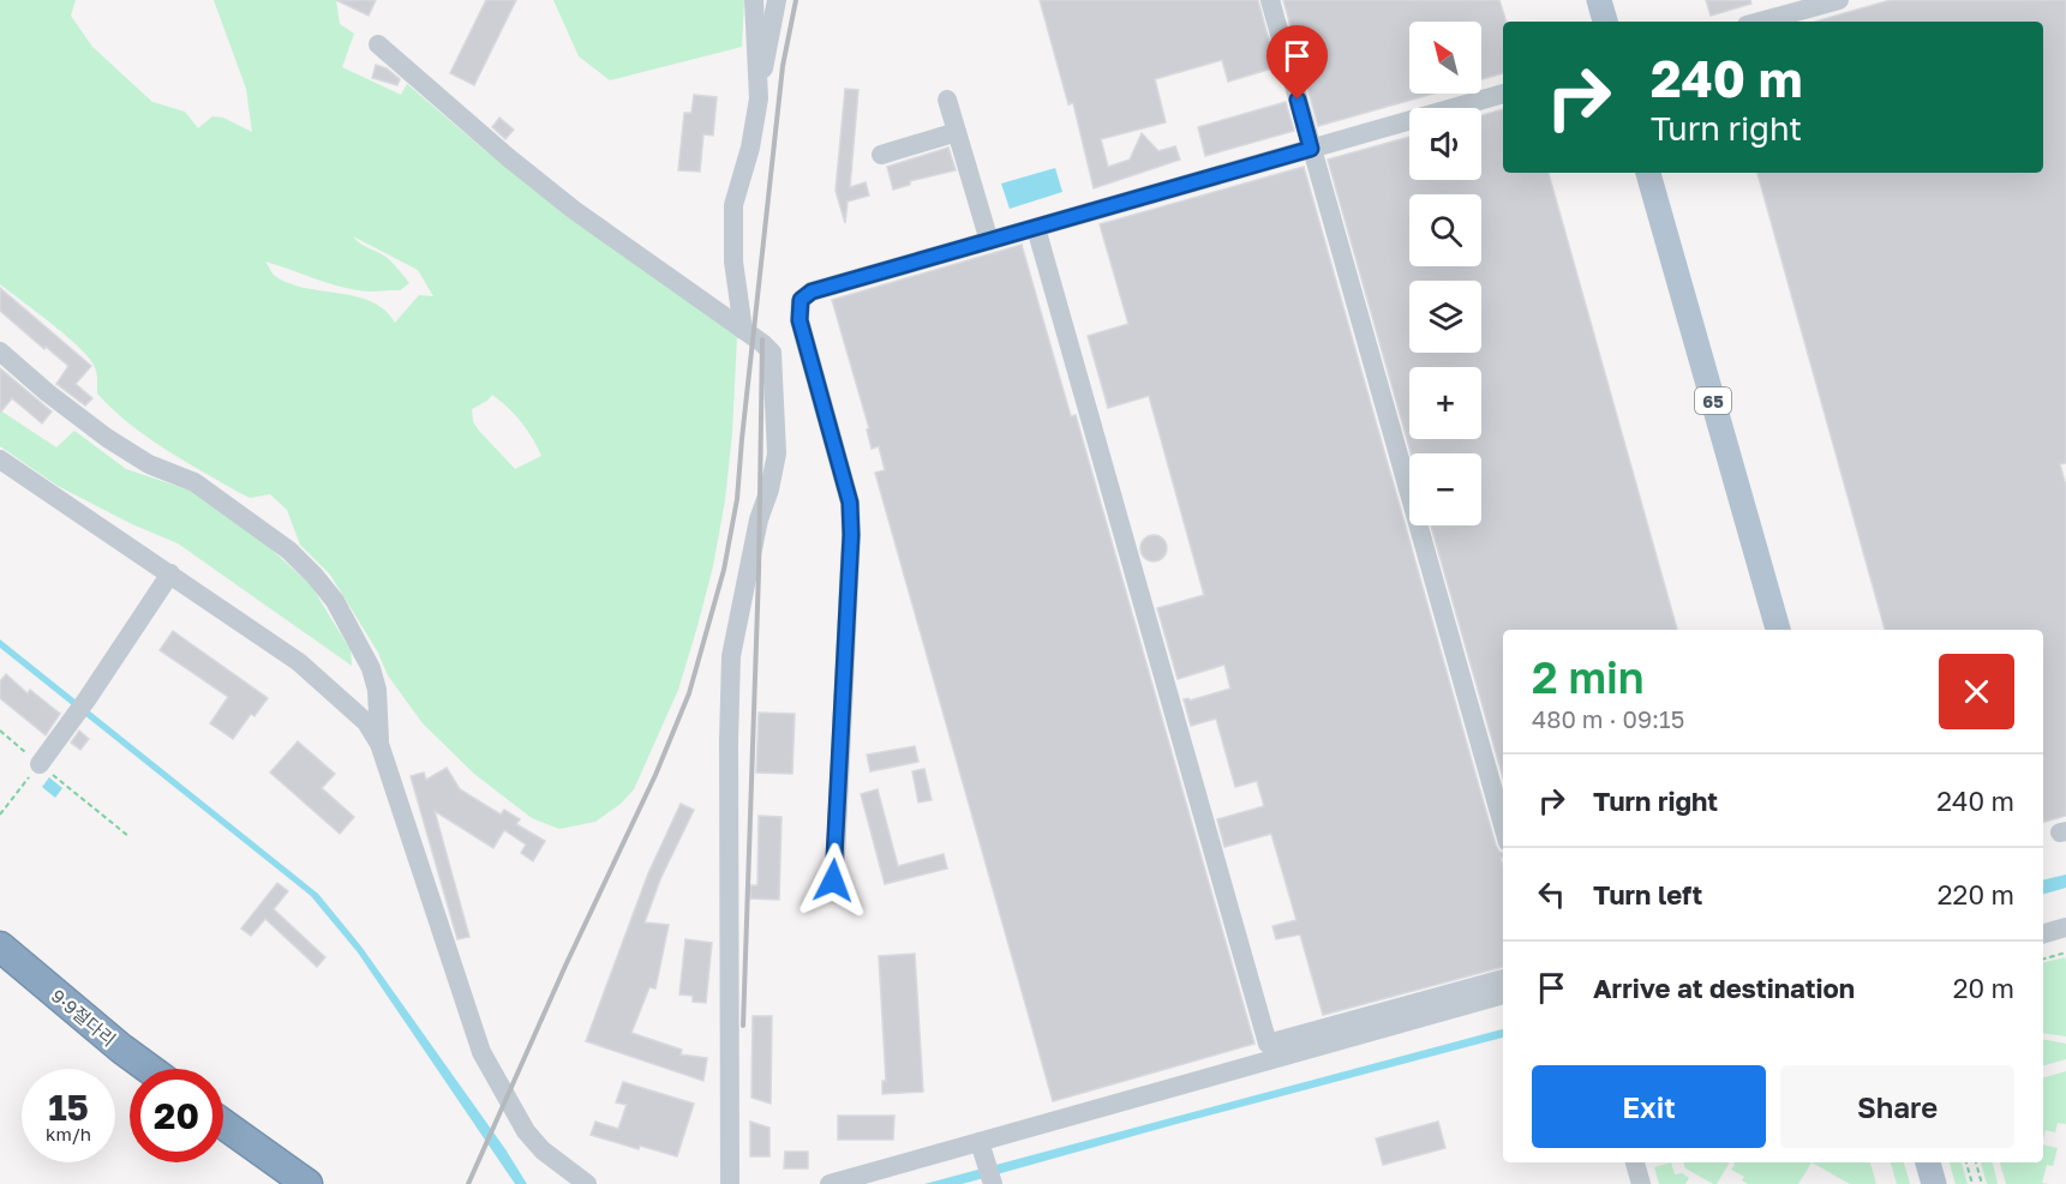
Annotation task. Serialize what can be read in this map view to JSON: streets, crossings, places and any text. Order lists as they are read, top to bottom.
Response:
{
  "streets": {
    "highway": ["9·9절다리"],
    "main road": ["65"]
  },
  "north": "top left",
  "page": {
    "map_buttons": ["+", "−"],
    "turn": ["240 m", "Turn right"],
    "heading": ["2 min", "480 m · 09:15"],
    "list": [
      {
        "name": "Turn right",
        "value": "240 m"
      },
      {
        "name": "Turn left",
        "value": "220 m"
      },
      {
        "name": "Arrive at destination",
        "value": "20 m"
      }
    ],
    "buttons": ["Exit", "Share"],
    "speed": "15 km/h",
    "limit": "20"
  }
}
